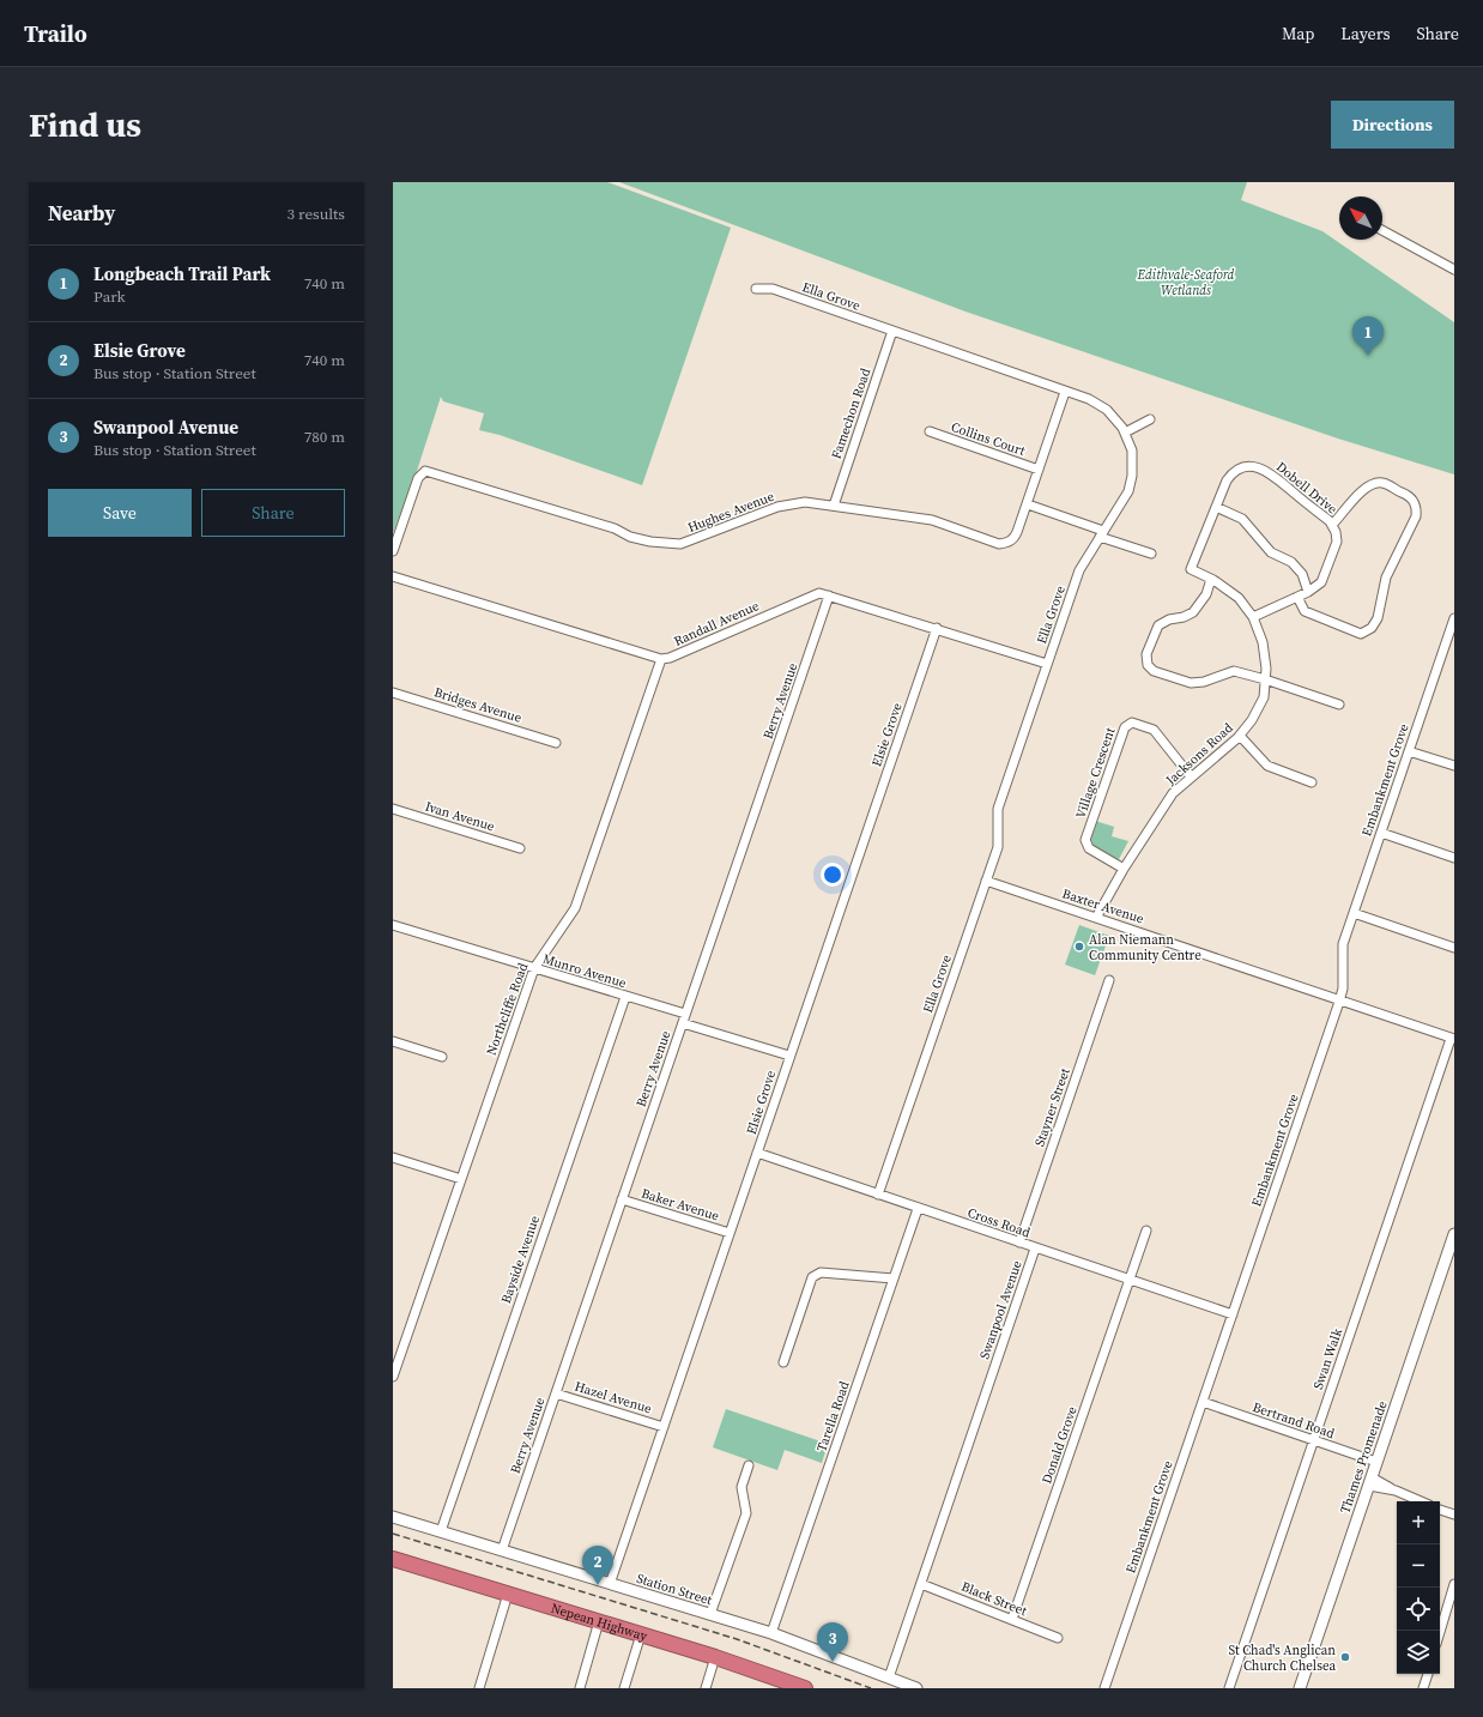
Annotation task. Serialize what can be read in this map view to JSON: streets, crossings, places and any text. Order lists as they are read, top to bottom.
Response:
{
  "streets": {
    "highway": ["Nepean Highway"],
    "street": [
      "Ella Grove",
      "Famechon Road",
      "Collins Court",
      "Dobell Drive",
      "Hughes Avenue",
      "Randall Avenue",
      "Berry Avenue",
      "Bridges Avenue",
      "Elsie Grove",
      "Jacksons Road",
      "Village Crescent",
      "Embankment Grove",
      "Ivan Avenue",
      "Baxter Avenue",
      "Munro Avenue",
      "Northcliffe Road",
      "Stayner Street",
      "Baker Avenue",
      "Cross Road",
      "Bayside Avenue",
      "Swanpool Avenue",
      "Swan Walk",
      "Hazel Avenue",
      "Tarella Road",
      "Bertrand Road",
      "Donald Grove",
      "Thames Promenade",
      "Station Street",
      "Black Street"
    ]
  },
  "crossings": [
    ["Ella Grove", "Famechon Road"],
    ["Ella Grove", "Hughes Avenue"],
    ["Ella Grove", "Randall Avenue"],
    ["Ella Grove", "Baxter Avenue"],
    ["Ella Grove", "Cross Road"],
    ["Famechon Road", "Hughes Avenue"],
    ["Collins Court", "Hughes Avenue"],
    ["Dobell Drive", "Jacksons Road"],
    ["Randall Avenue", "Berry Avenue"],
    ["Randall Avenue", "Elsie Grove"],
    ["Randall Avenue", "Northcliffe Road"],
    ["Berry Avenue", "Munro Avenue"],
    ["Berry Avenue", "Baker Avenue"],
    ["Berry Avenue", "Hazel Avenue"],
    ["Berry Avenue", "Station Street"],
    ["Elsie Grove", "Baker Avenue"],
    ["Elsie Grove", "Cross Road"],
    ["Elsie Grove", "Hazel Avenue"],
    ["Elsie Grove", "Station Street"],
    ["Jacksons Road", "Village Crescent"],
    ["Jacksons Road", "Baxter Avenue"],
    ["Embankment Grove", "Baxter Avenue"],
    ["Embankment Grove", "Cross Road"],
    ["Embankment Grove", "Bertrand Road"],
    ["Baxter Avenue", "Swan Walk"],
    ["Munro Avenue", "Northcliffe Road"],
    ["Munro Avenue", "Bayside Avenue"],
    ["Stayner Street", "Cross Road"],
    ["Cross Road", "Swanpool Avenue"],
    ["Cross Road", "Tarella Road"],
    ["Cross Road", "Donald Grove"],
    ["Bayside Avenue", "Station Street"],
    ["Swanpool Avenue", "Station Street"],
    ["Swanpool Avenue", "Black Street"],
    ["Swan Walk", "Bertrand Road"],
    ["Tarella Road", "Station Street"],
    ["Bertrand Road", "Thames Promenade"],
    ["Donald Grove", "Black Street"]
  ],
  "parks": ["Edithvale-Seaford Wetlands"],
  "places": ["Alan Niemann Community Centre", "St Chad's Anglican Church Chelsea"],
  "north": "top left",
  "page": {
    "header": "Trailo",
    "nav": ["Map", "Layers", "Share"],
    "buttons": [
      "Directions",
      ["Save", "Share"]
    ],
    "title": "Find us",
    "heading": ["Nearby", "3 results"],
    "list": [
      {
        "mark": "1",
        "name": "Longbeach Trail Park",
        "note": "Park",
        "value": "740 m"
      },
      {
        "mark": "2",
        "name": "Elsie Grove",
        "note": "Bus stop · Station Street",
        "value": "740 m"
      },
      {
        "mark": "3",
        "name": "Swanpool Avenue",
        "note": "Bus stop · Station Street",
        "value": "780 m"
      }
    ],
    "pins": ["1", "2", "3"],
    "map_buttons": ["+", "−"]
  }
}
